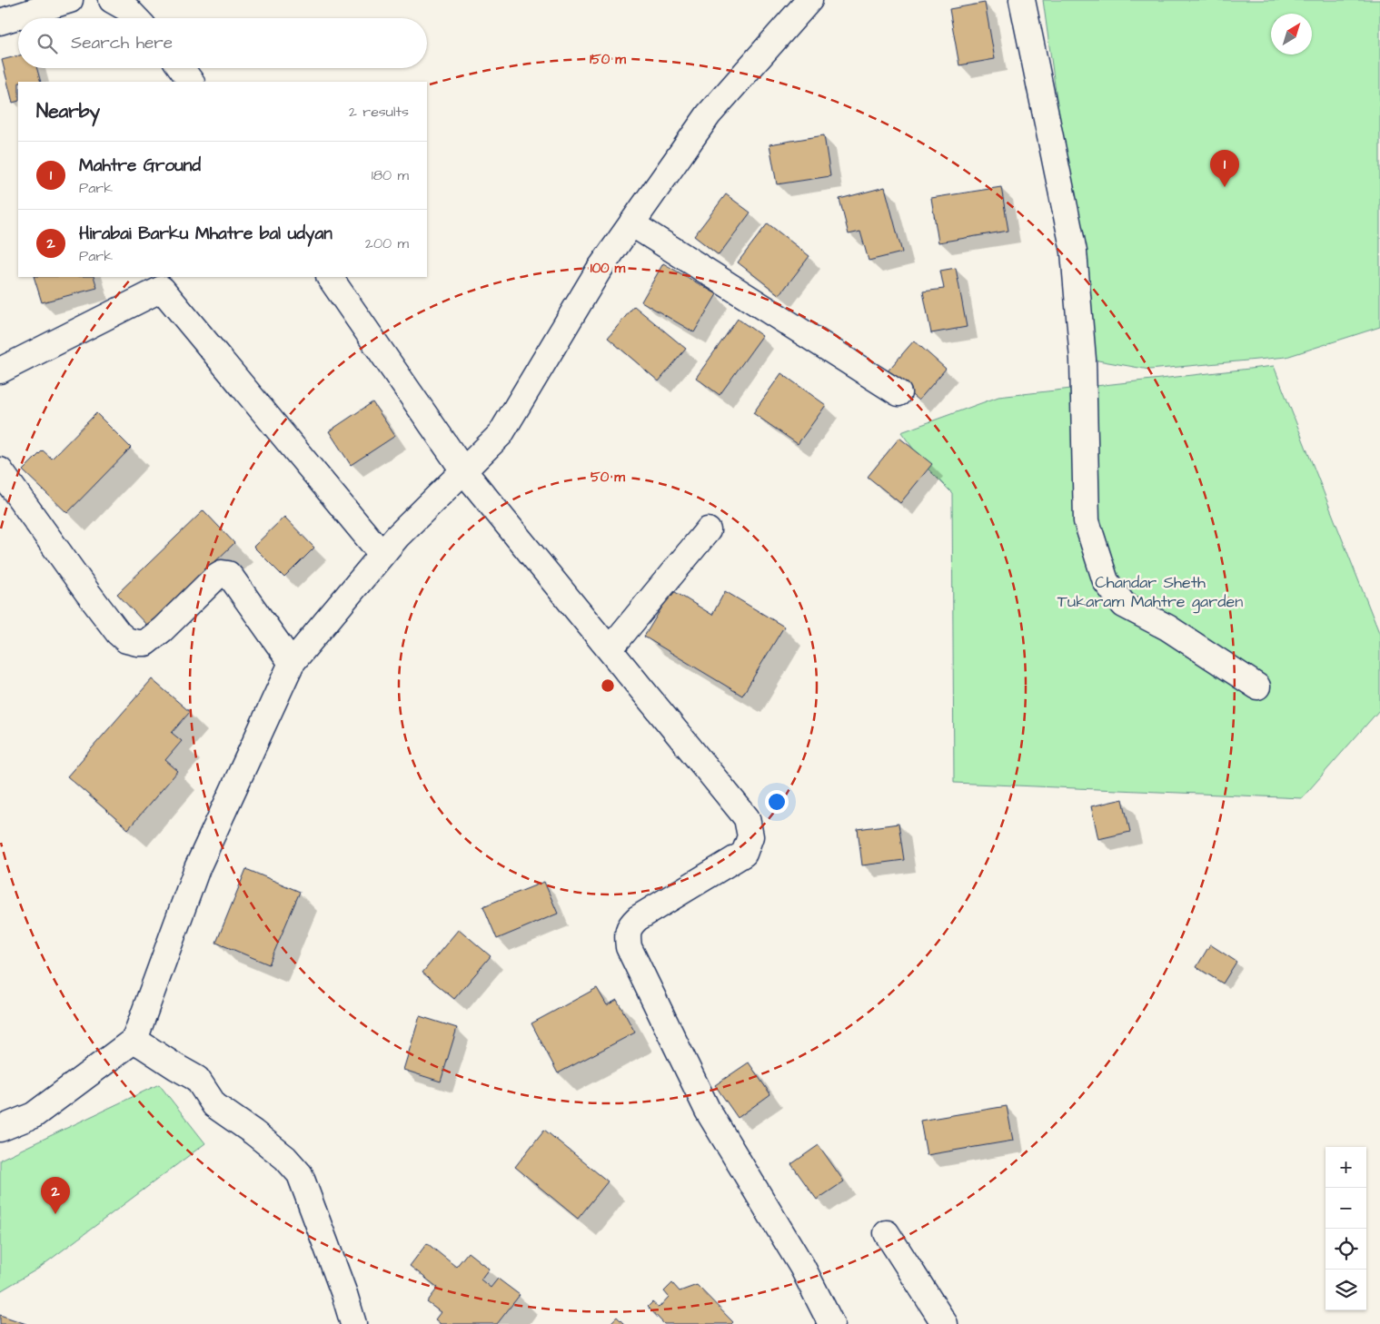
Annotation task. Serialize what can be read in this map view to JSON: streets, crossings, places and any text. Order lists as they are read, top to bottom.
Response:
{
  "parks": ["Chandar Sheth Tukaram Mahtre garden"],
  "north": "top right",
  "page": {
    "search": "Search here",
    "heading": ["Nearby", "2 results"],
    "list": [
      {
        "mark": "1",
        "name": "Mahtre Ground",
        "note": "Park",
        "value": "180 m"
      },
      {
        "mark": "2",
        "name": "Hirabai Barku Mhatre bal udyan",
        "note": "Park",
        "value": "200 m"
      }
    ],
    "pins": ["1", "2"],
    "map_buttons": ["+", "−"]
  },
  "rings": ["150 m", "100 m", "50 m"]
}
